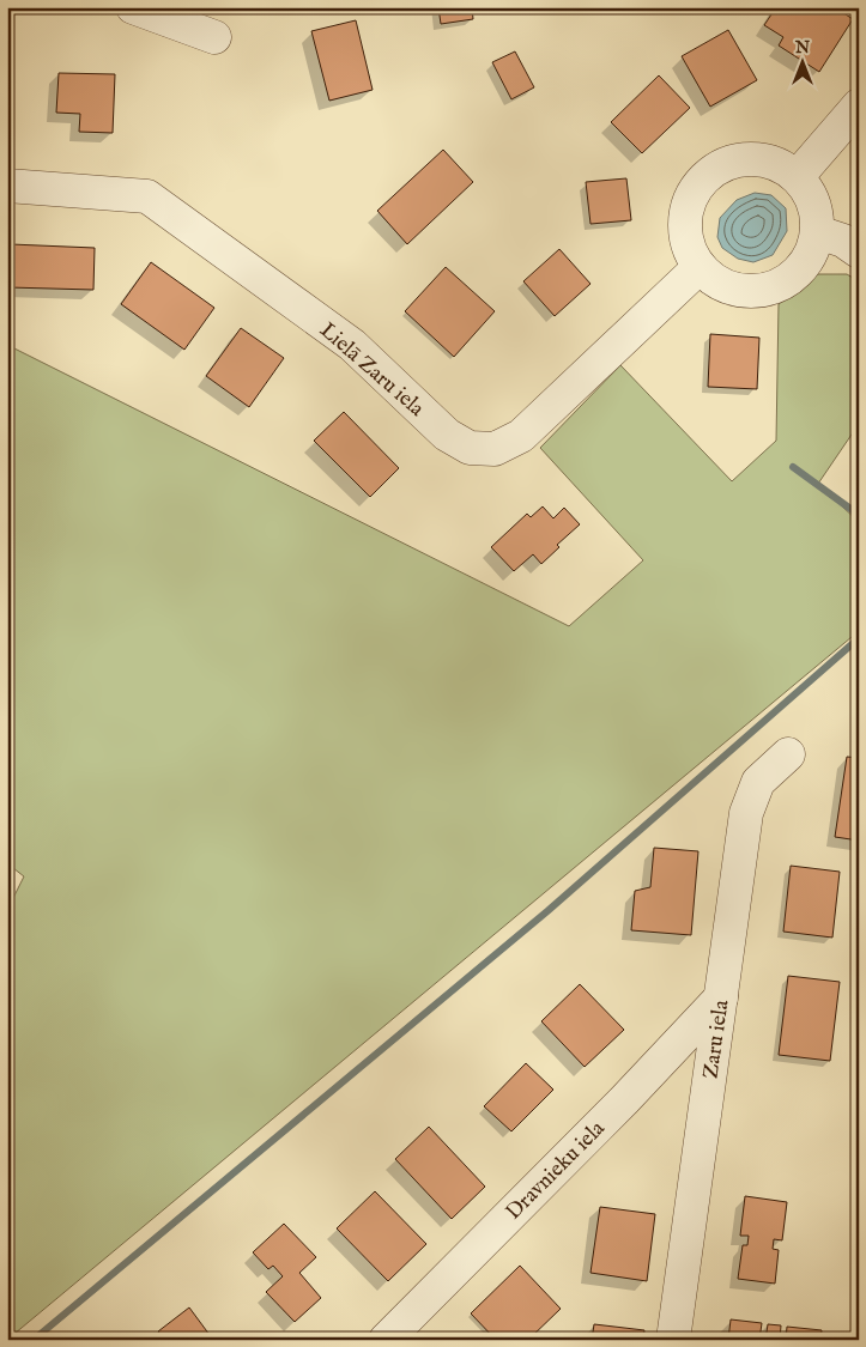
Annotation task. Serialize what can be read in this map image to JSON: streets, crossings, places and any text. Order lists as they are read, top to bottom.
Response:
{
  "streets": {
    "street": ["Lielā Zaru iela", "Zaru iela", "Dravnieku iela"]
  },
  "crossings": [
    ["Zaru iela", "Dravnieku iela"]
  ],
  "north": "top"
}
